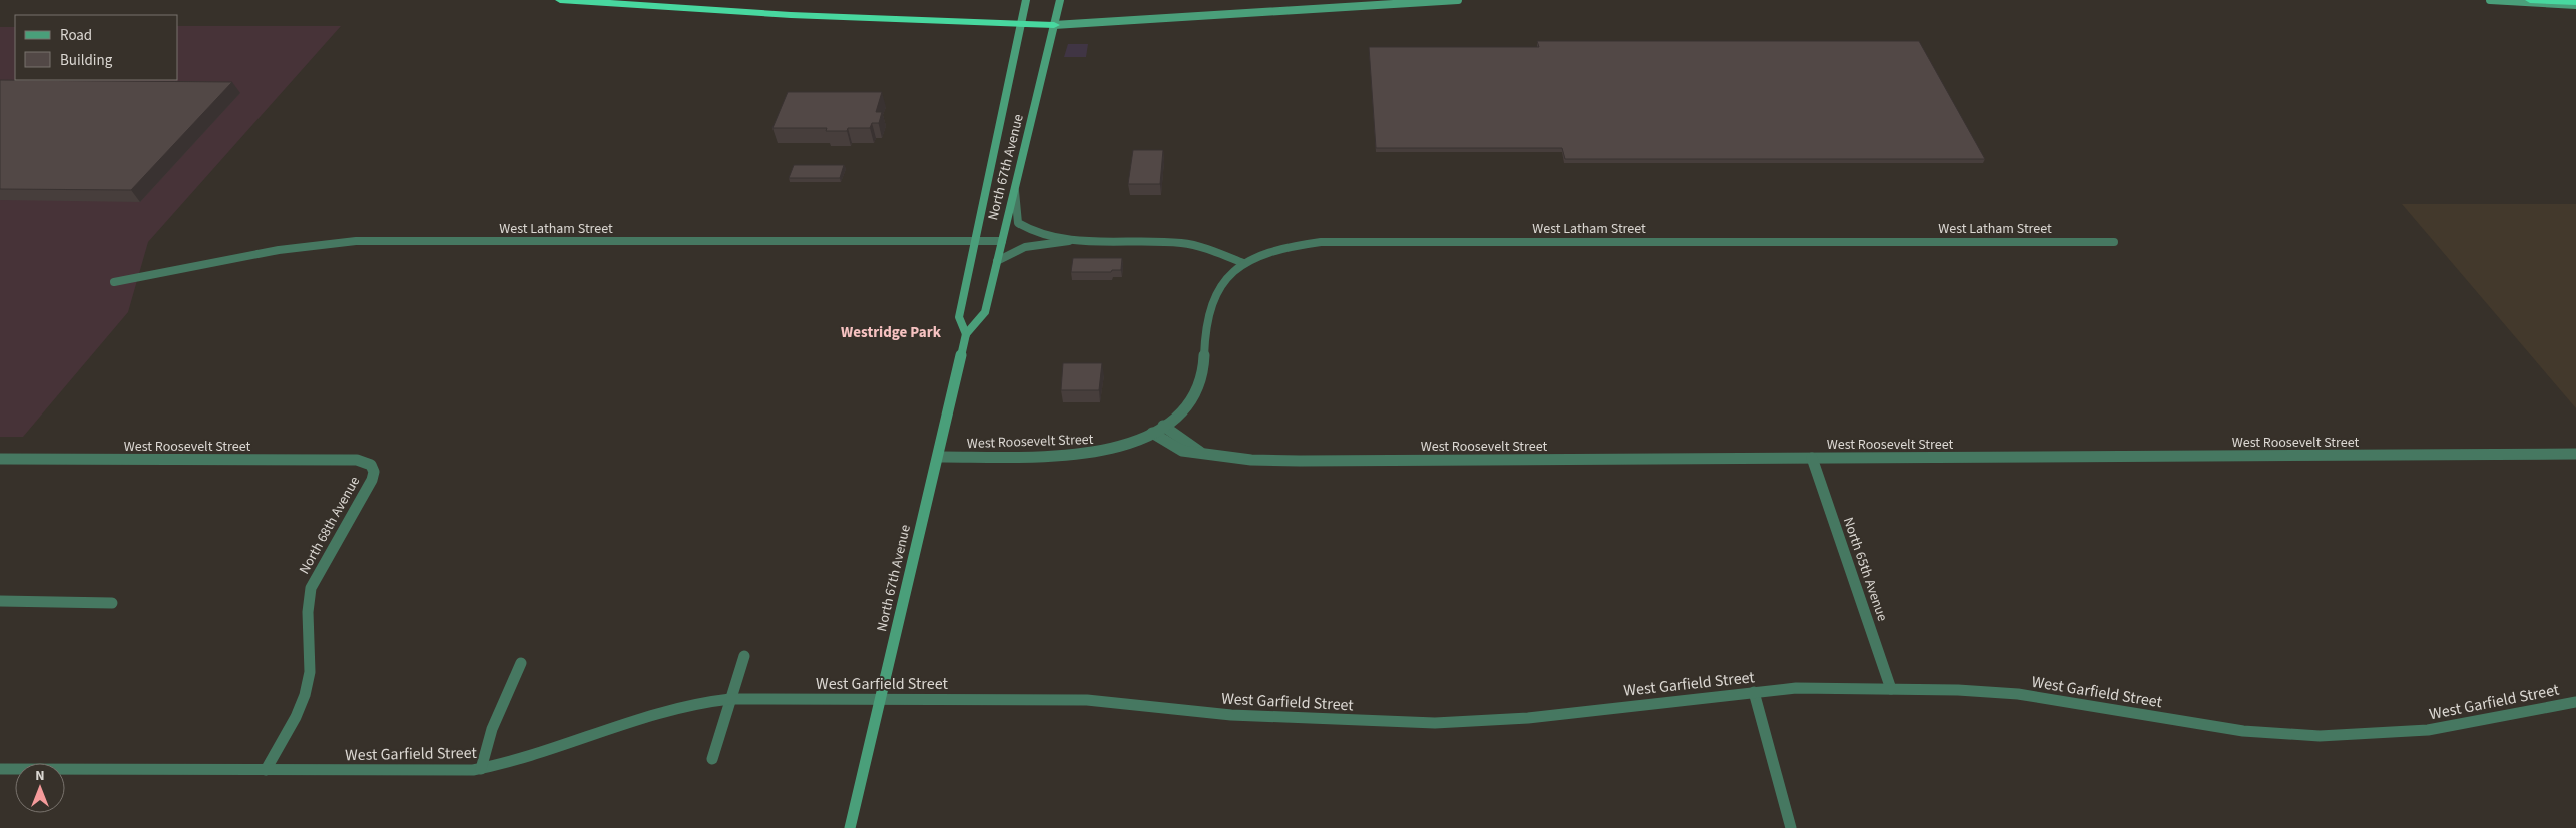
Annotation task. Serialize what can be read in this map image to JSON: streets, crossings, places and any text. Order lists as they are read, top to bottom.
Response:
{
  "streets": {
    "main road": ["North 67th Avenue"],
    "street": [
      "West Latham Street",
      "West Roosevelt Street",
      "North 68th Avenue",
      "North 65th Avenue",
      "West Garfield Street"
    ]
  },
  "crossings": [
    ["North 67th Avenue", "West Latham Street"],
    ["North 67th Avenue", "West Roosevelt Street"],
    ["North 67th Avenue", "West Garfield Street"],
    ["West Latham Street", "West Roosevelt Street"],
    ["West Roosevelt Street", "North 68th Avenue"],
    ["West Roosevelt Street", "North 65th Avenue"],
    ["North 68th Avenue", "West Garfield Street"],
    ["North 65th Avenue", "West Garfield Street"]
  ],
  "districts": ["Westridge Park"],
  "legend": ["Road", "Building"],
  "north": "top"
}
